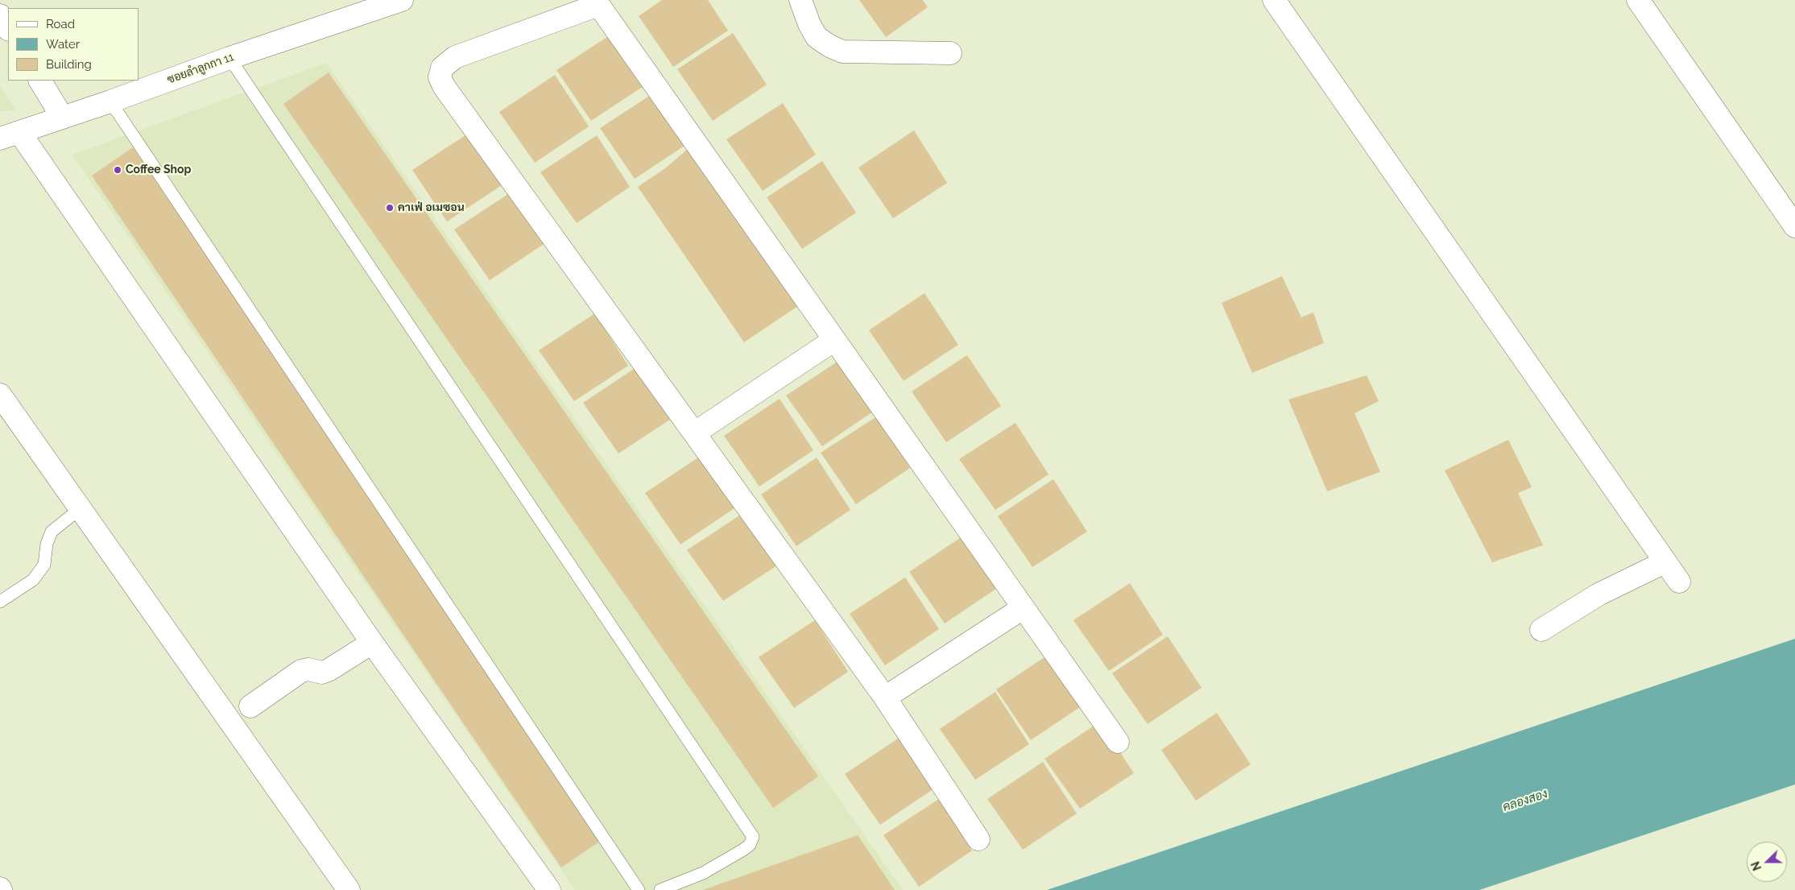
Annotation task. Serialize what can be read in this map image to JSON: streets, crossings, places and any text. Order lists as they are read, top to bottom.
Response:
{
  "streets": {
    "street": ["ซอยลำลูกกา 11"]
  },
  "water": ["คลองสอง"],
  "places": ["Coffee Shop", "คาเฟ่ อเมซอน"],
  "legend": ["Road", "Water", "Building"],
  "north": "left"
}
